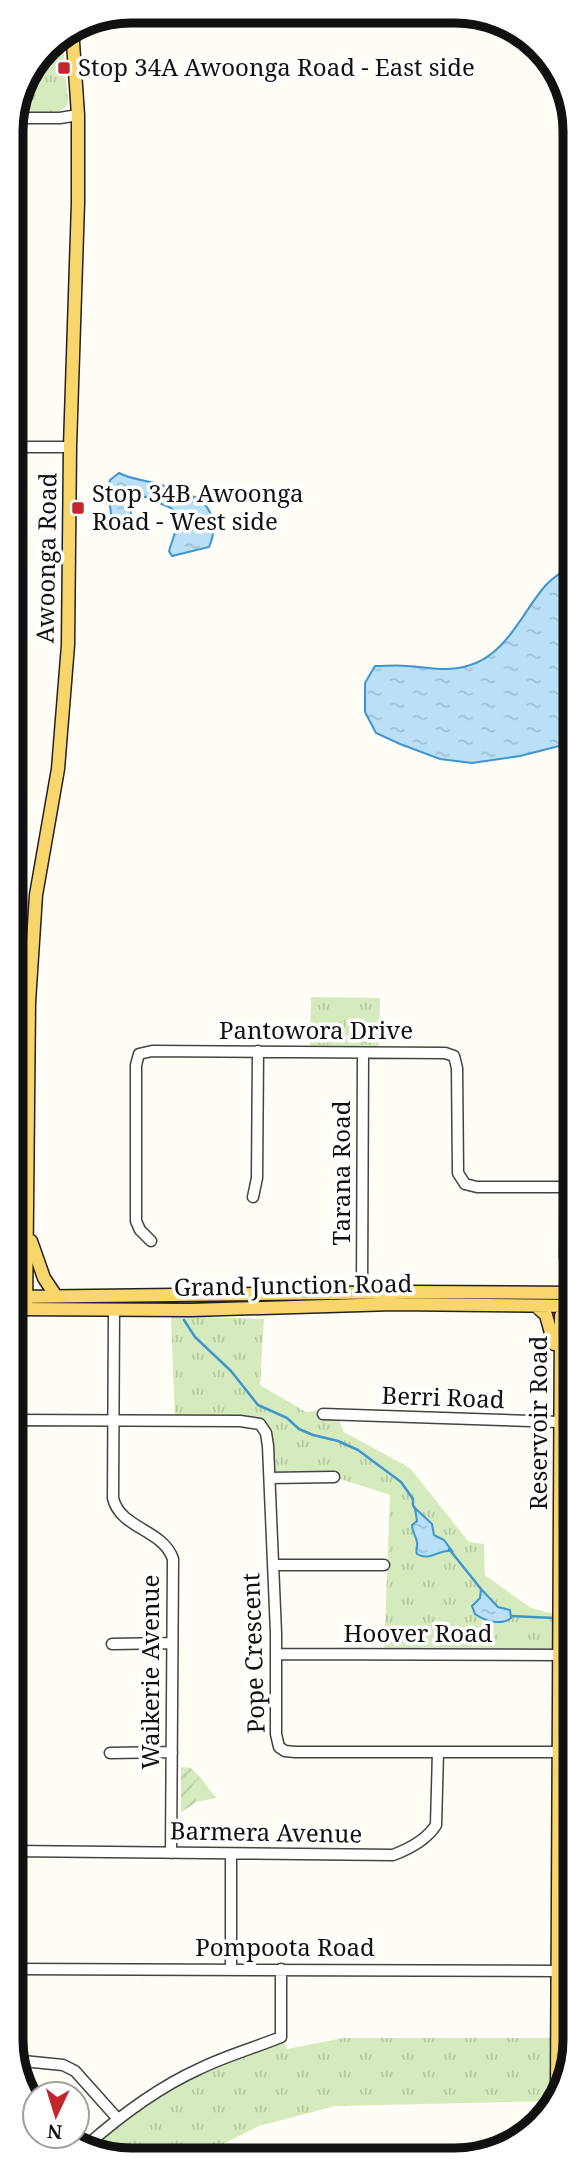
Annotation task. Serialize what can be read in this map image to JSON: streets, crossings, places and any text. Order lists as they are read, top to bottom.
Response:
{
  "streets": {
    "main road": ["Awoonga Road", "Grand Junction Road", "Reservoir Road"],
    "street": [
      "Pantowora Drive",
      "Tarana Road",
      "Berri Road",
      "Hoover Road",
      "Pope Crescent",
      "Waikerie Avenue",
      "Barmera Avenue",
      "Pompoota Road"
    ]
  },
  "crossings": [
    ["Awoonga Road", "Grand Junction Road"],
    ["Pantowora Drive", "Tarana Road"],
    ["Tarana Road", "Grand Junction Road"],
    ["Grand Junction Road", "Waikerie Avenue"],
    ["Reservoir Road", "Hoover Road"],
    ["Reservoir Road", "Pope Crescent"],
    ["Reservoir Road", "Pompoota Road"],
    ["Hoover Road", "Pope Crescent"],
    ["Pope Crescent", "Waikerie Avenue"],
    ["Pope Crescent", "Barmera Avenue"],
    ["Waikerie Avenue", "Barmera Avenue"]
  ],
  "places": {
    "transit": ["Stop 34A Awoonga Road - East side", "Stop 34B Awoonga Road - West side"]
  },
  "north": "bottom"
}
